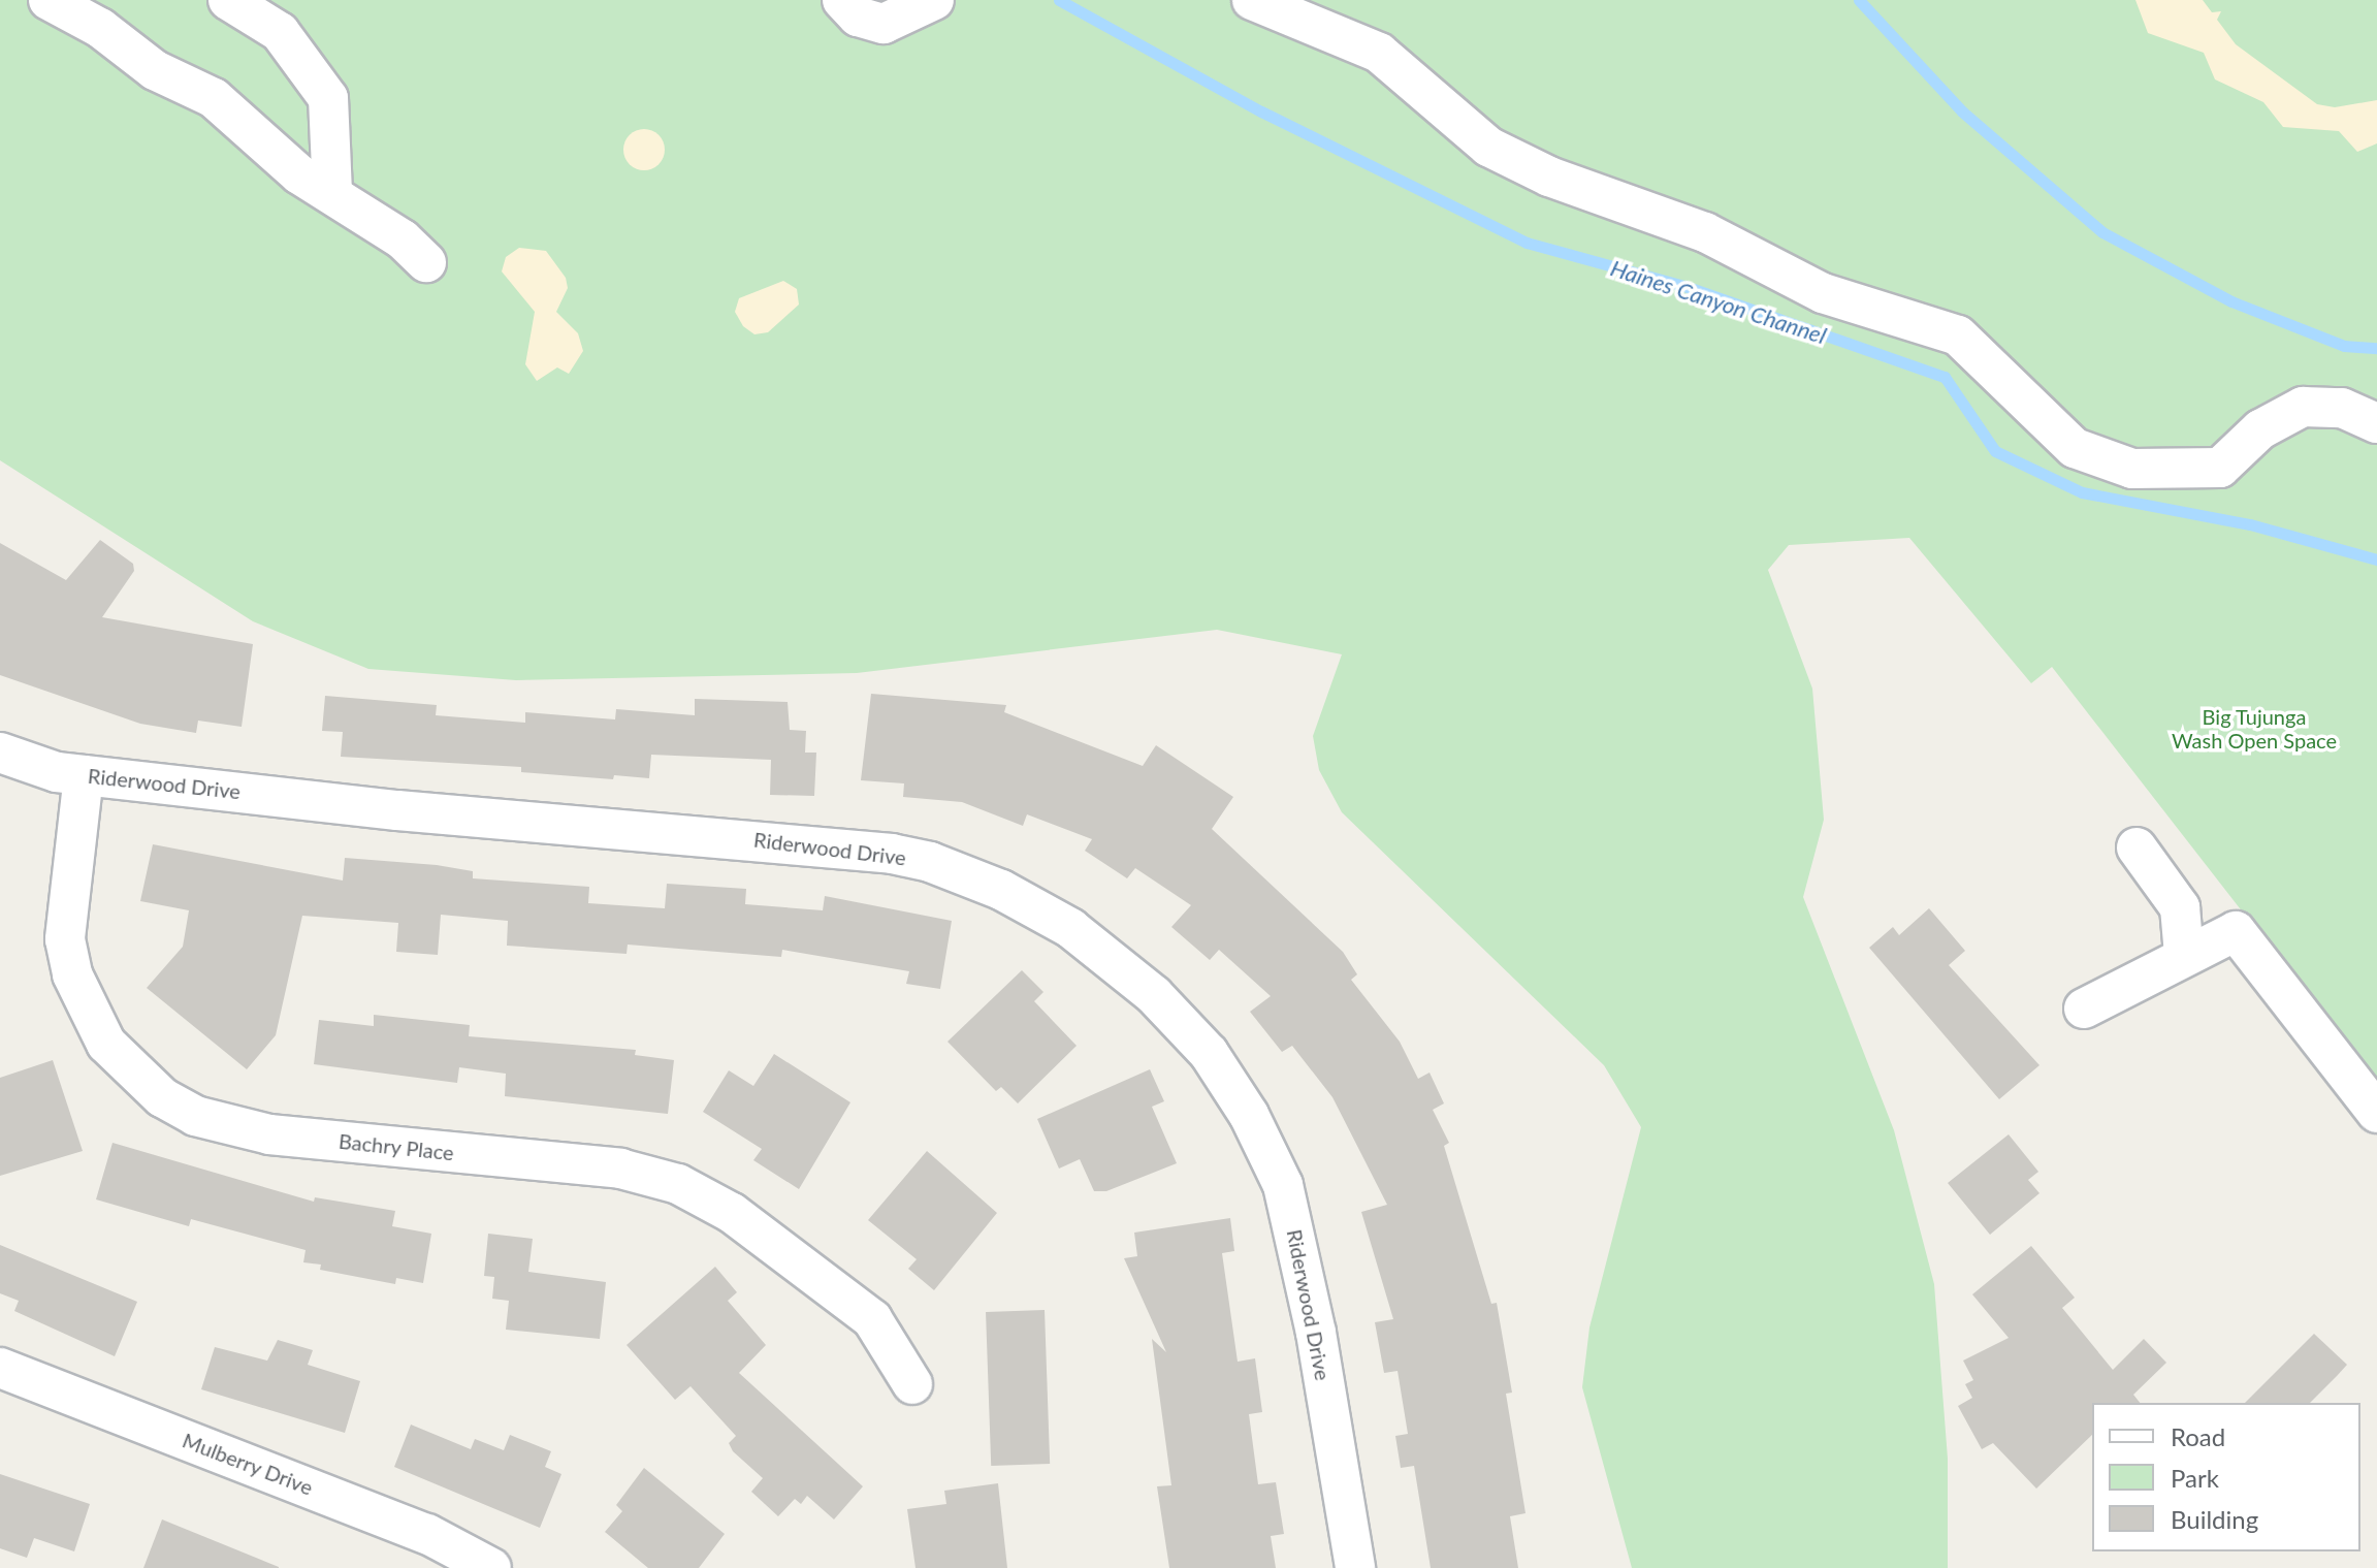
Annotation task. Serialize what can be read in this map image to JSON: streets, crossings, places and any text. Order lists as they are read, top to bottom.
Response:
{
  "streets": {
    "street": ["Riderwood Drive", "Bachry Place", "Mulberry Drive"]
  },
  "crossings": [
    ["Riderwood Drive", "Bachry Place"]
  ],
  "water": ["Haines Canyon Channel"],
  "parks": ["Big Tujunga Wash Open Space"],
  "legend": ["Road", "Park", "Building"]
}
